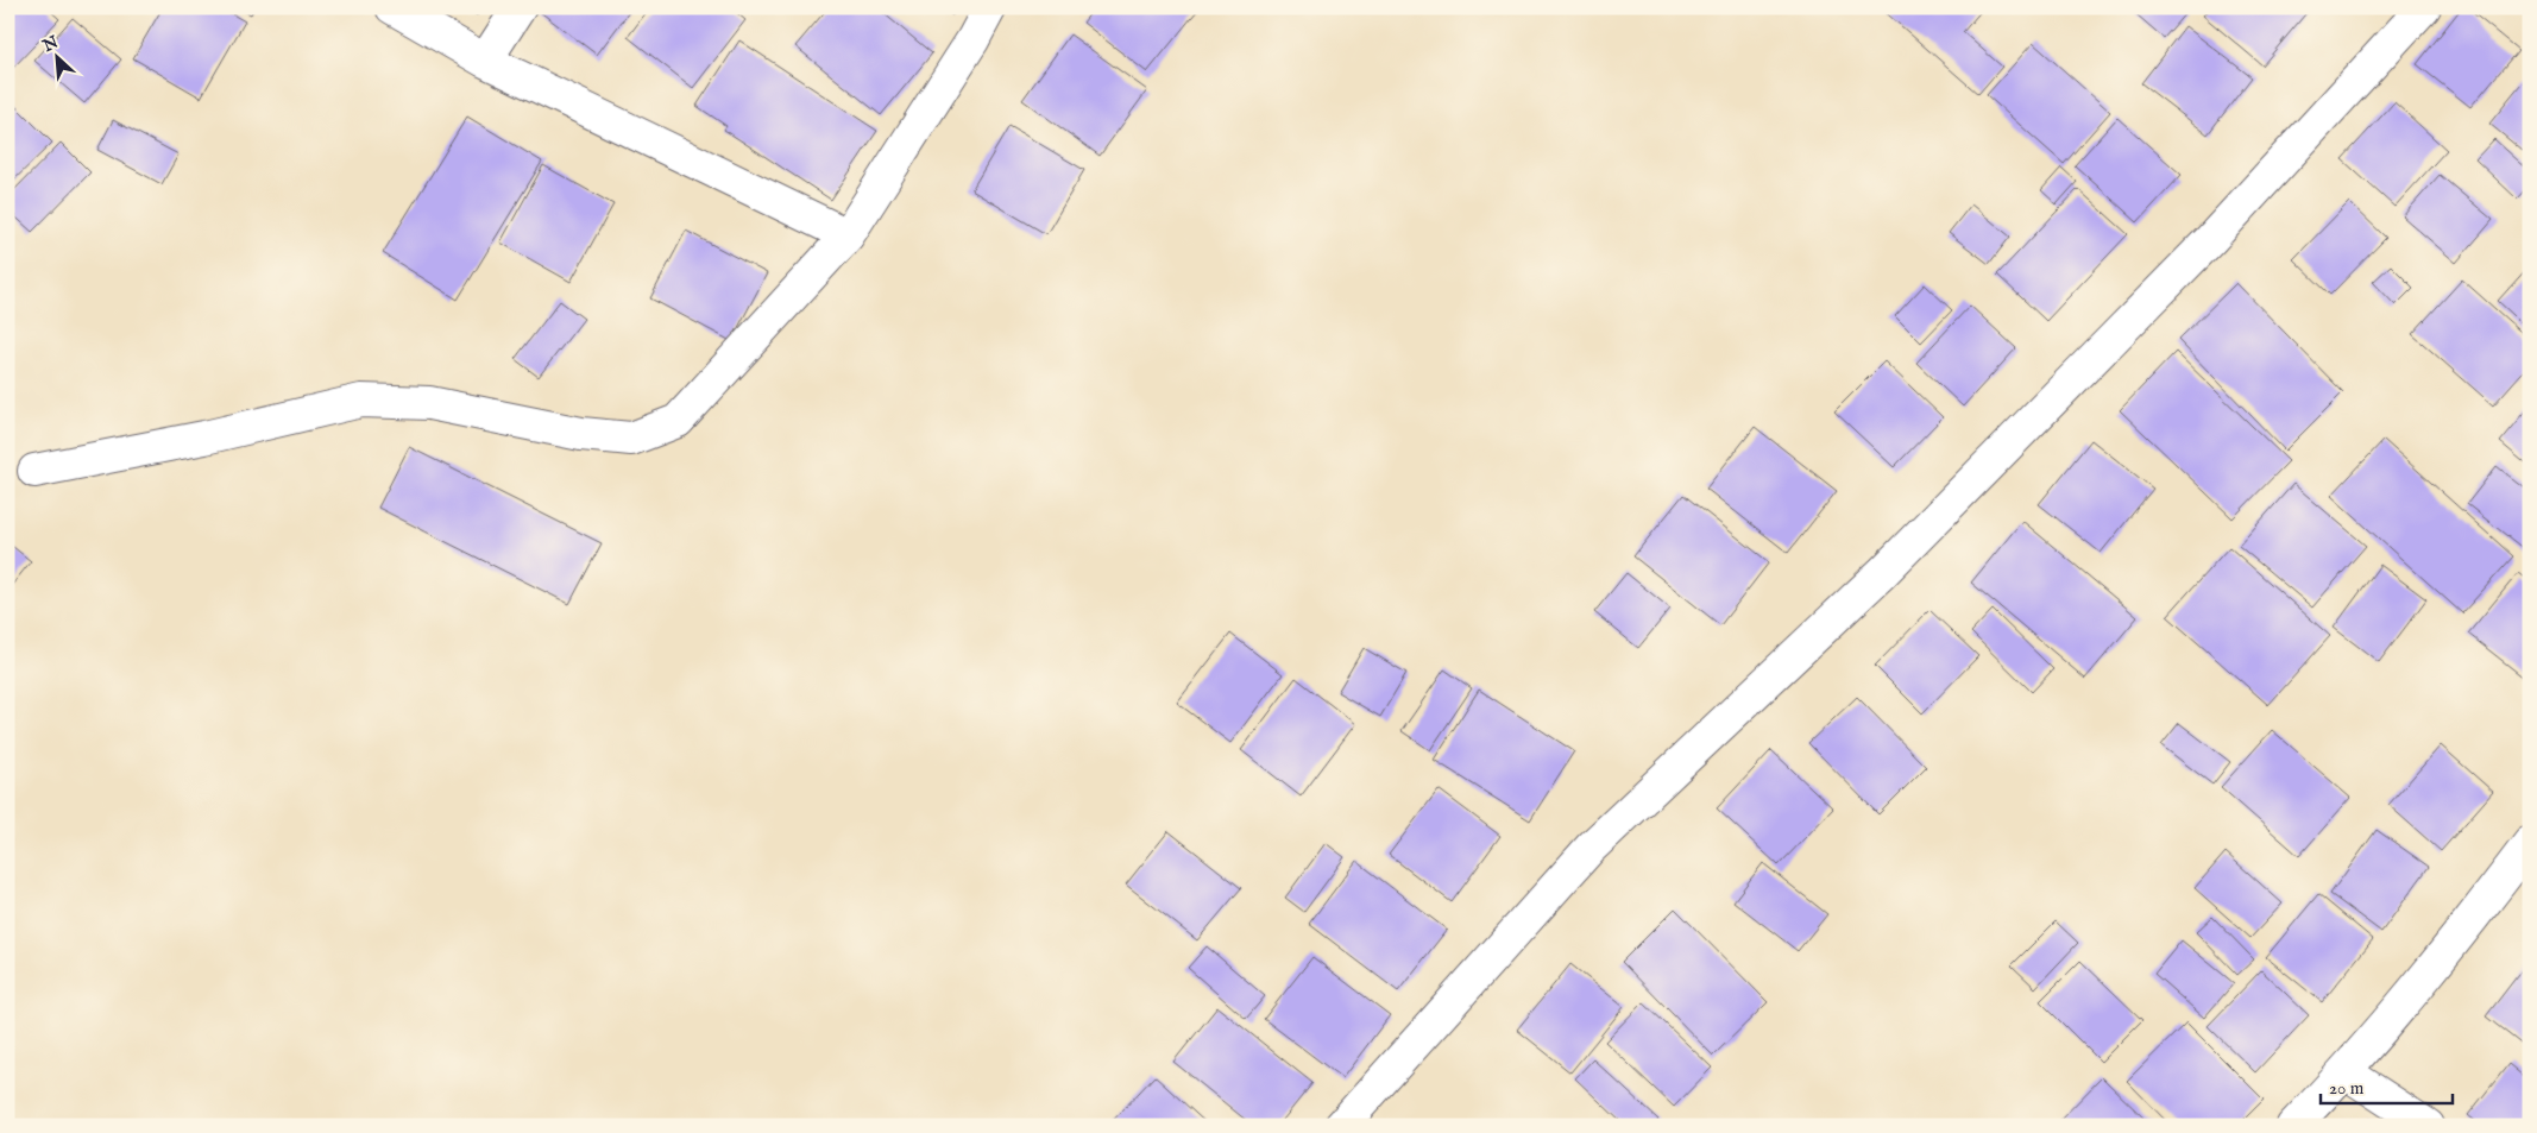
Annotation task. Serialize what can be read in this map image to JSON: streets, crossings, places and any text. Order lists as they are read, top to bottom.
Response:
{
  "scale_bar": "20 m",
  "north": "top left"
}
